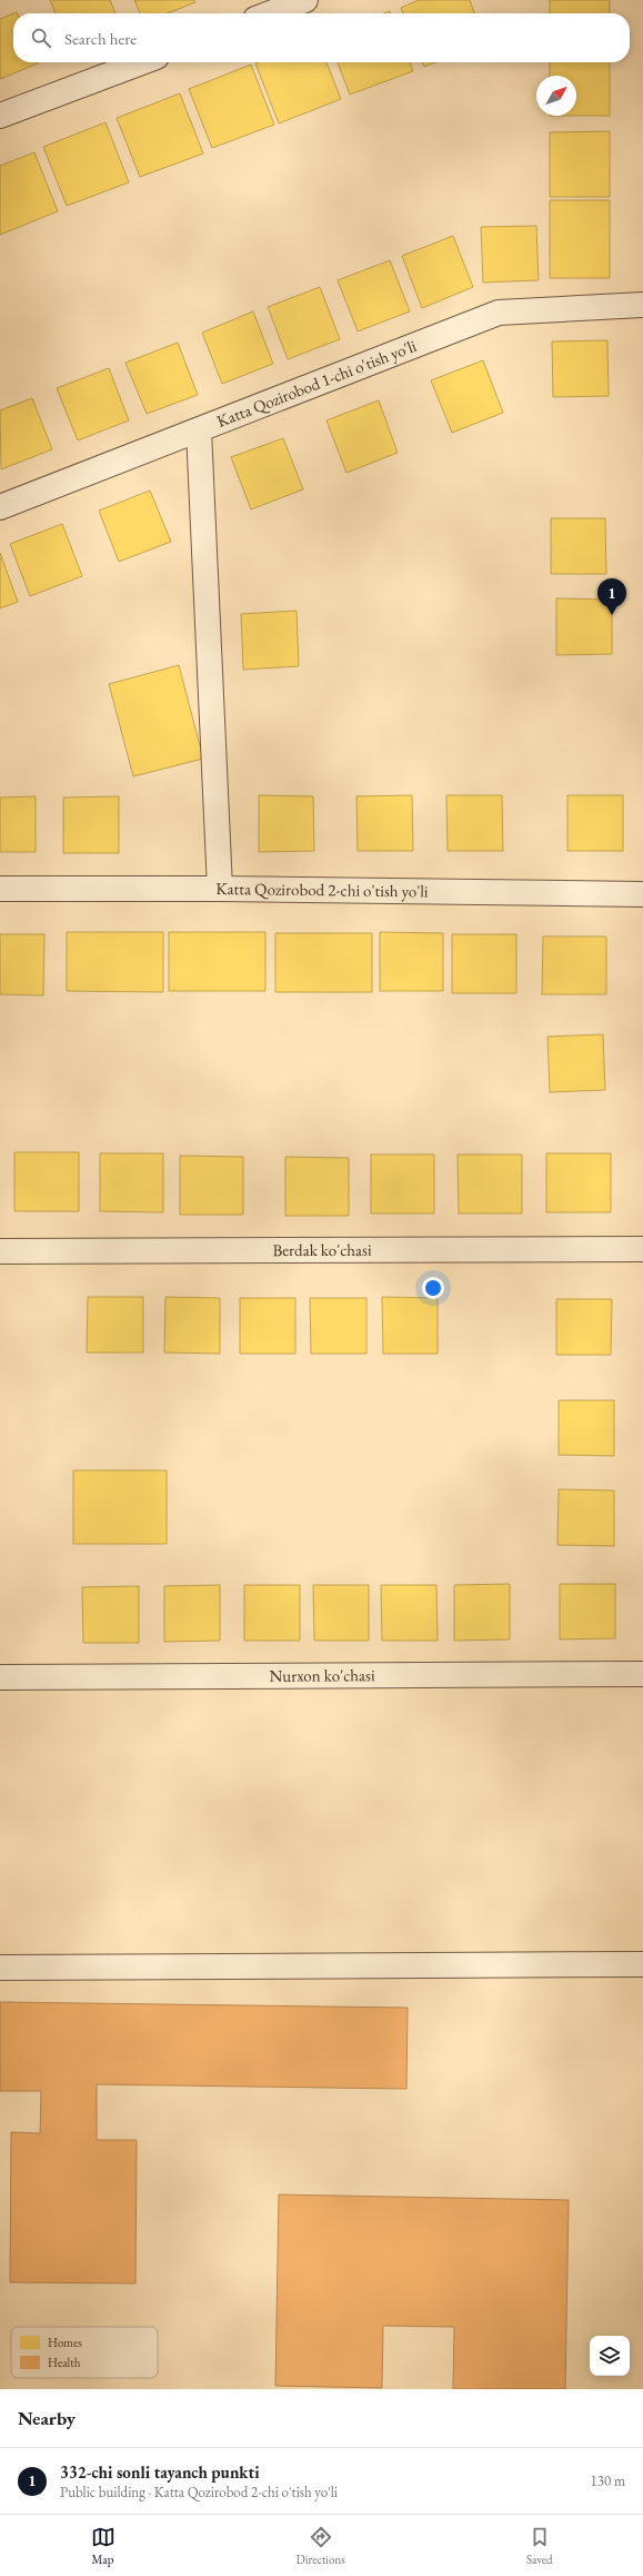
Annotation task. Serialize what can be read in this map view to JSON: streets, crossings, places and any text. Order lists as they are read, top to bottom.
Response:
{
  "streets": {
    "street": [
      "Katta Qozirobod 1-chi o'tish yo'li",
      "Katta Qozirobod 2-chi o'tish yo'li",
      "Berdak ko'chasi",
      "Nurxon ko'chasi"
    ]
  },
  "legend": ["Homes", "Health"],
  "north": "top right",
  "page": {
    "search": "Search here",
    "pins": "1",
    "heading": "Nearby",
    "list": [
      {
        "mark": "1",
        "name": "332-chi sonli tayanch punkti",
        "note": "Public building · Katta Qozirobod 2-chi o'tish yo'li",
        "value": "130 m"
      }
    ],
    "nav": ["Map", "Directions", "Saved"]
  }
}
